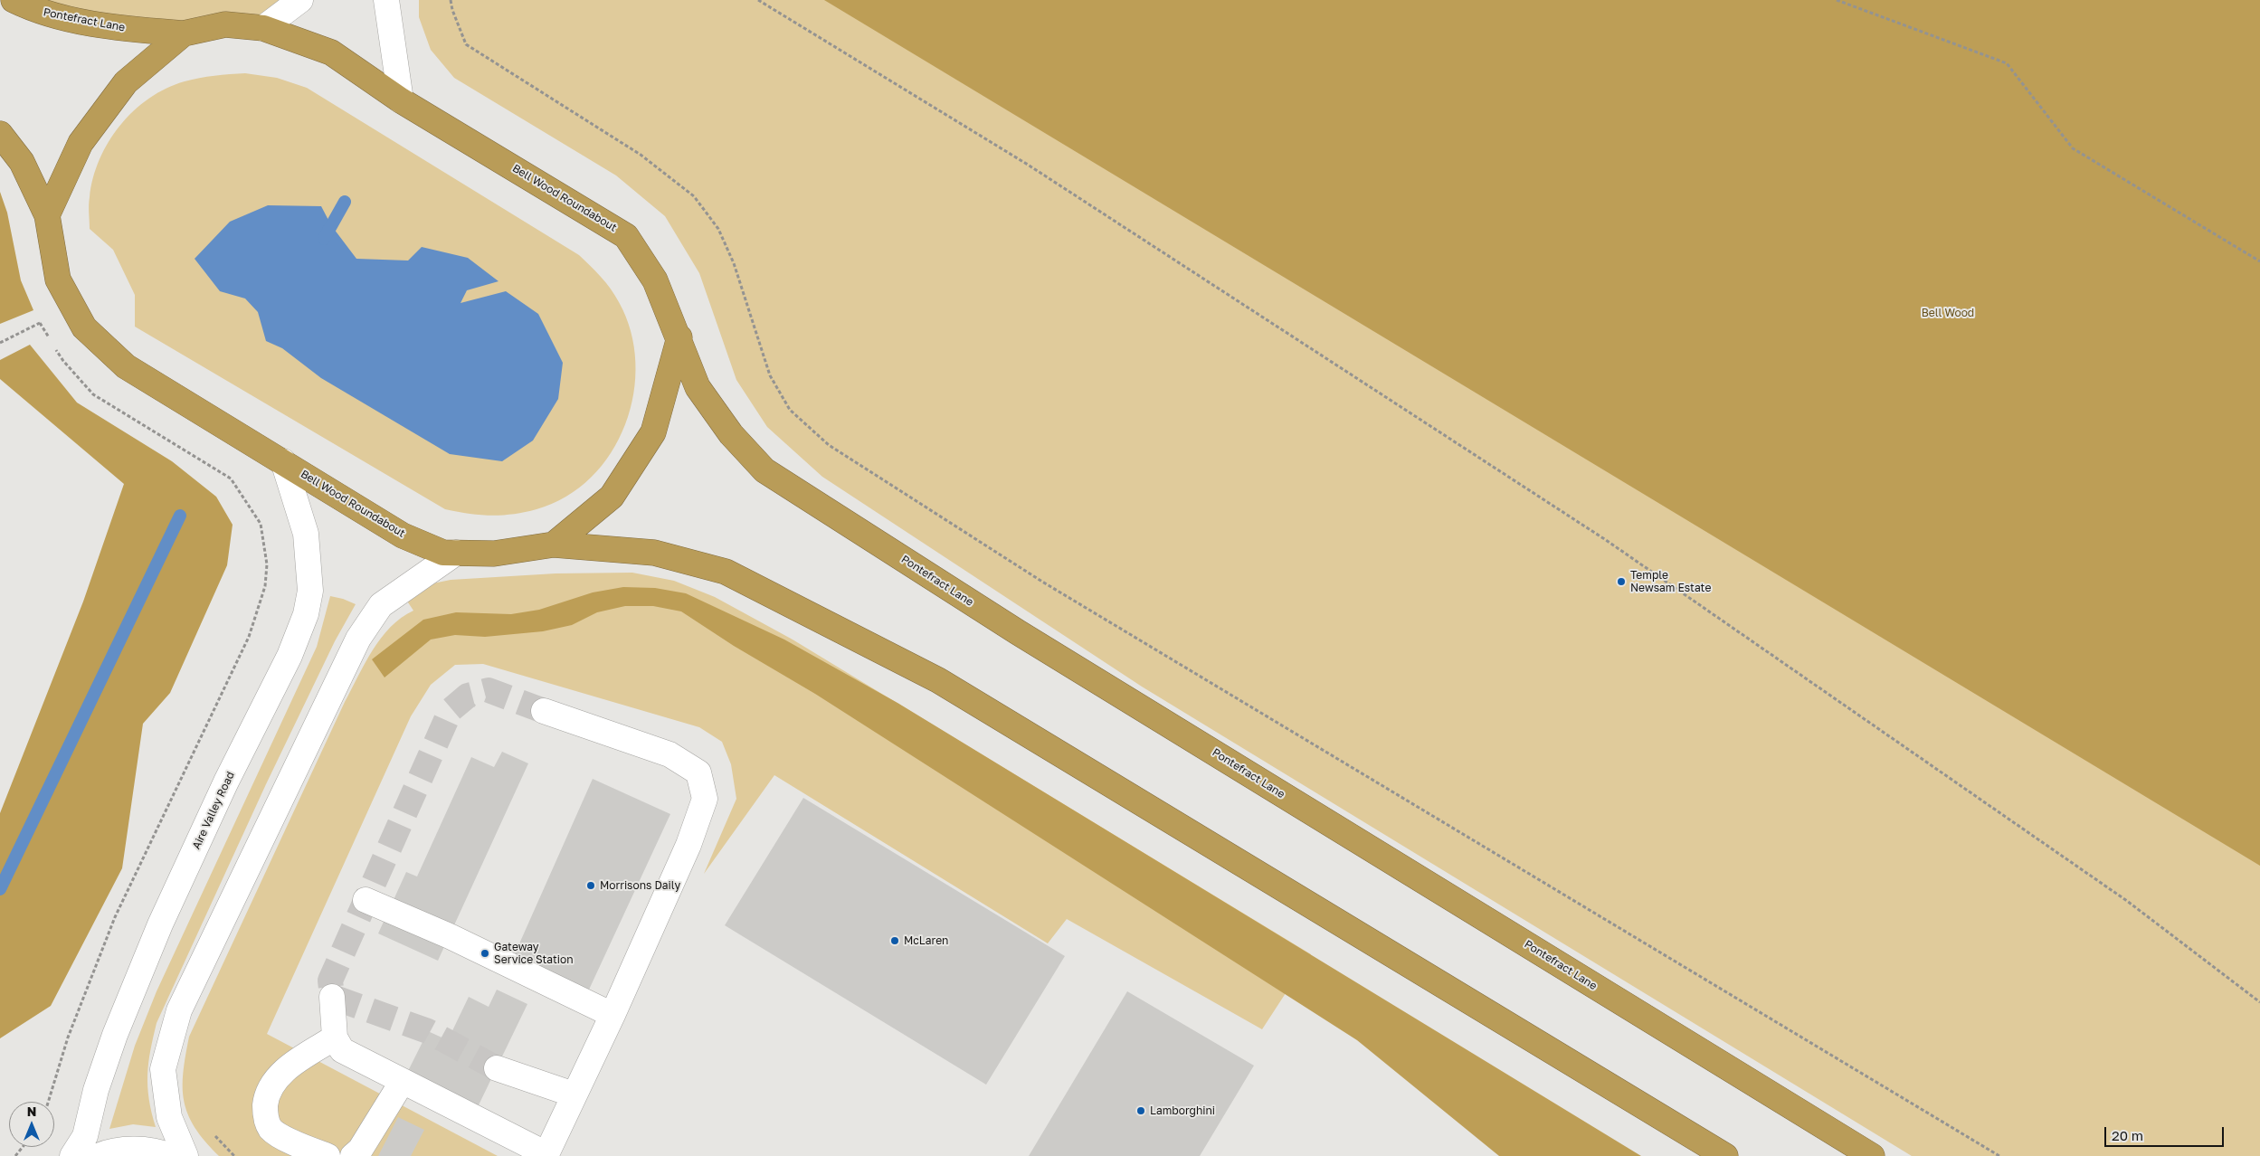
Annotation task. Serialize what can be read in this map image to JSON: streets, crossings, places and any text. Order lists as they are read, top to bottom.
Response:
{
  "streets": {
    "highway": ["Pontefract Lane", "Bell Wood Roundabout"],
    "street": ["Aire Valley Road"]
  },
  "crossings": [
    ["Pontefract Lane", "Bell Wood Roundabout"],
    ["Bell Wood Roundabout", "Aire Valley Road"]
  ],
  "parks": ["Bell Wood"],
  "places": [
    "Temple Newsam Estate",
    "Morrisons Daily",
    "McLaren",
    "Gateway Service Station",
    "Lamborghini"
  ],
  "scale_bar": "20 m",
  "north": "top"
}
